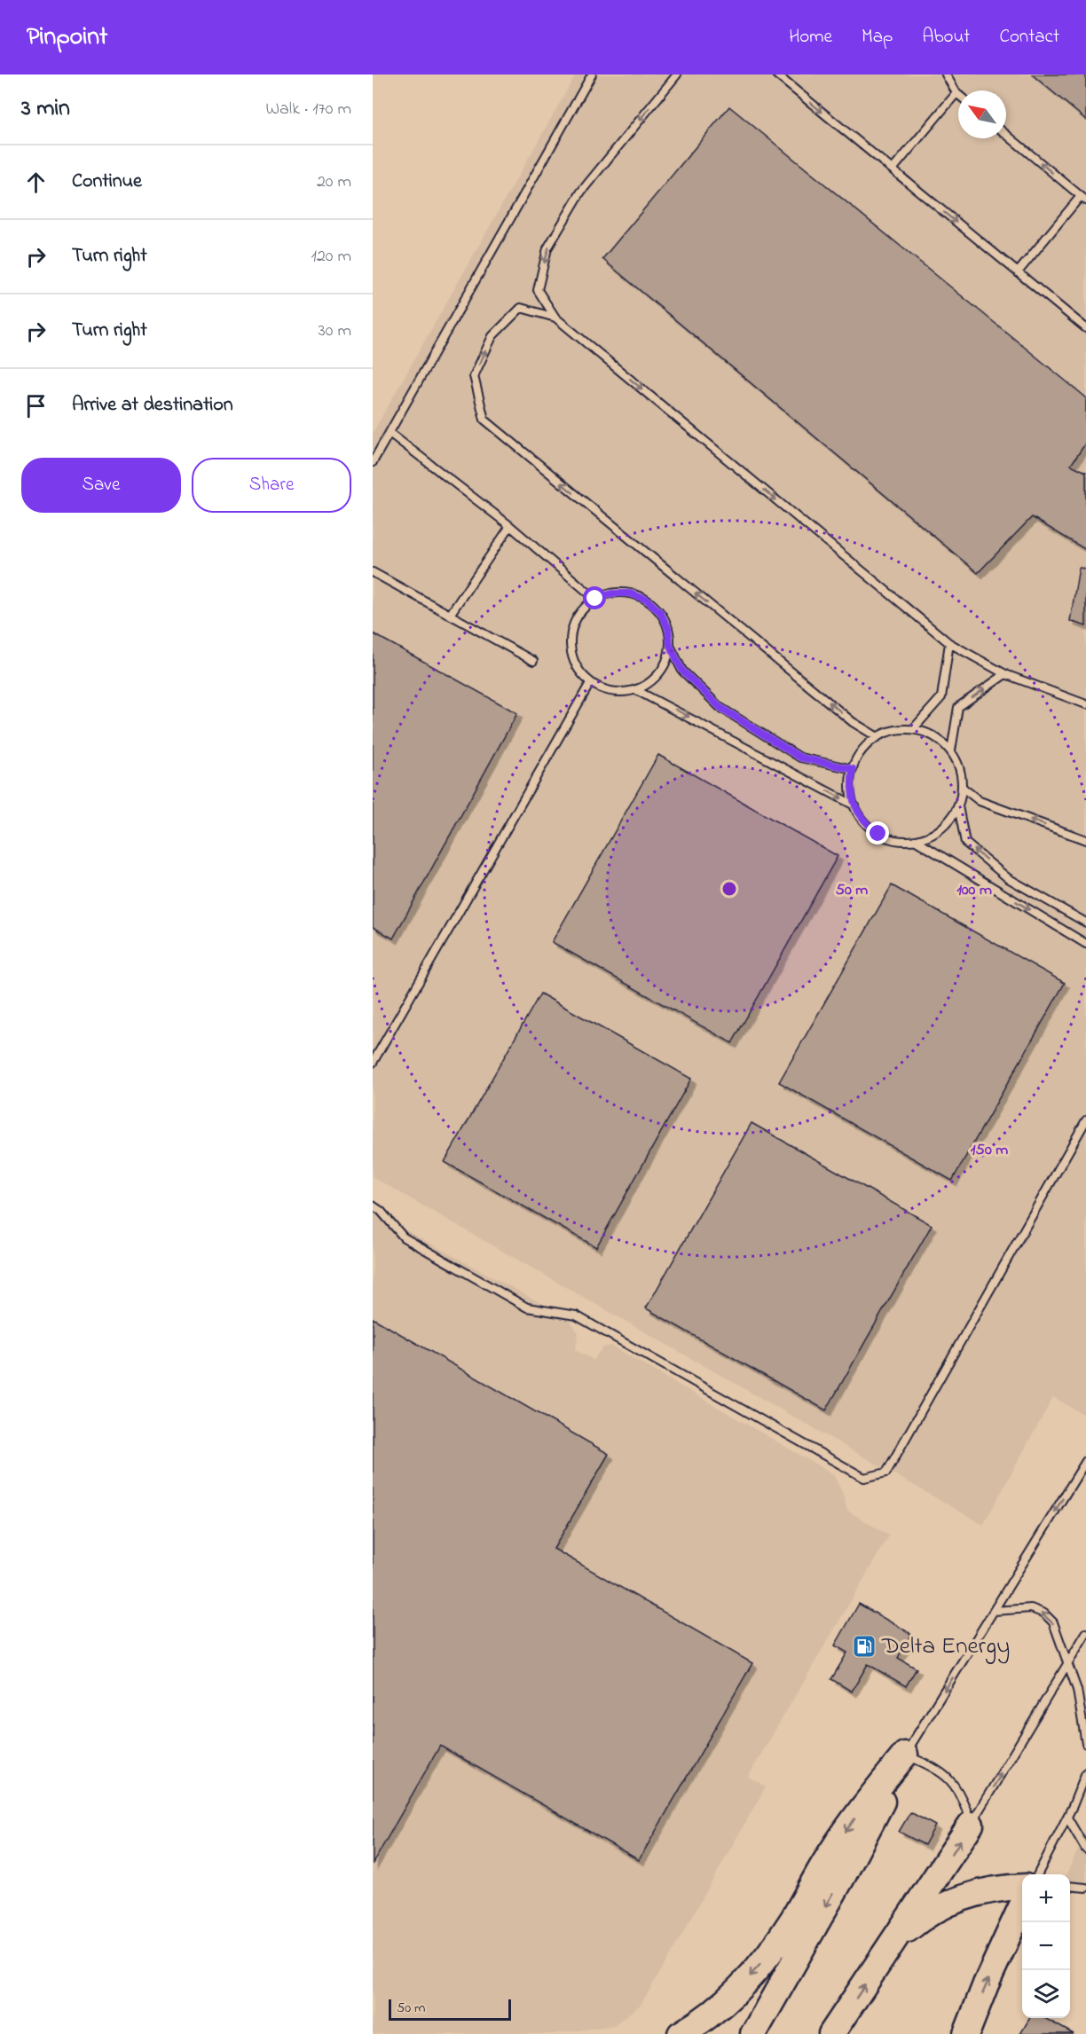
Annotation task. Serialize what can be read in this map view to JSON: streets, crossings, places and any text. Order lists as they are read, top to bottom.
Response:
{
  "places": {
    "fuel station": ["Delta Energy"]
  },
  "scale_bar": "50 m",
  "north": "top left",
  "page": {
    "header": "Pinpoint",
    "nav": [
      "Home",
      "Map",
      "About",
      "Contact"
    ],
    "heading": ["3 min", "Walk · 170 m"],
    "list": [
      ["Continue", "20 m"],
      ["Turn right", "120 m"],
      ["Turn right", "30 m"],
      "Arrive at destination"
    ],
    "buttons": ["Save", "Share"],
    "map_buttons": ["+", "−"],
    "scale": "50 m"
  },
  "rings": ["50 m", "100 m", "150 m"]
}
